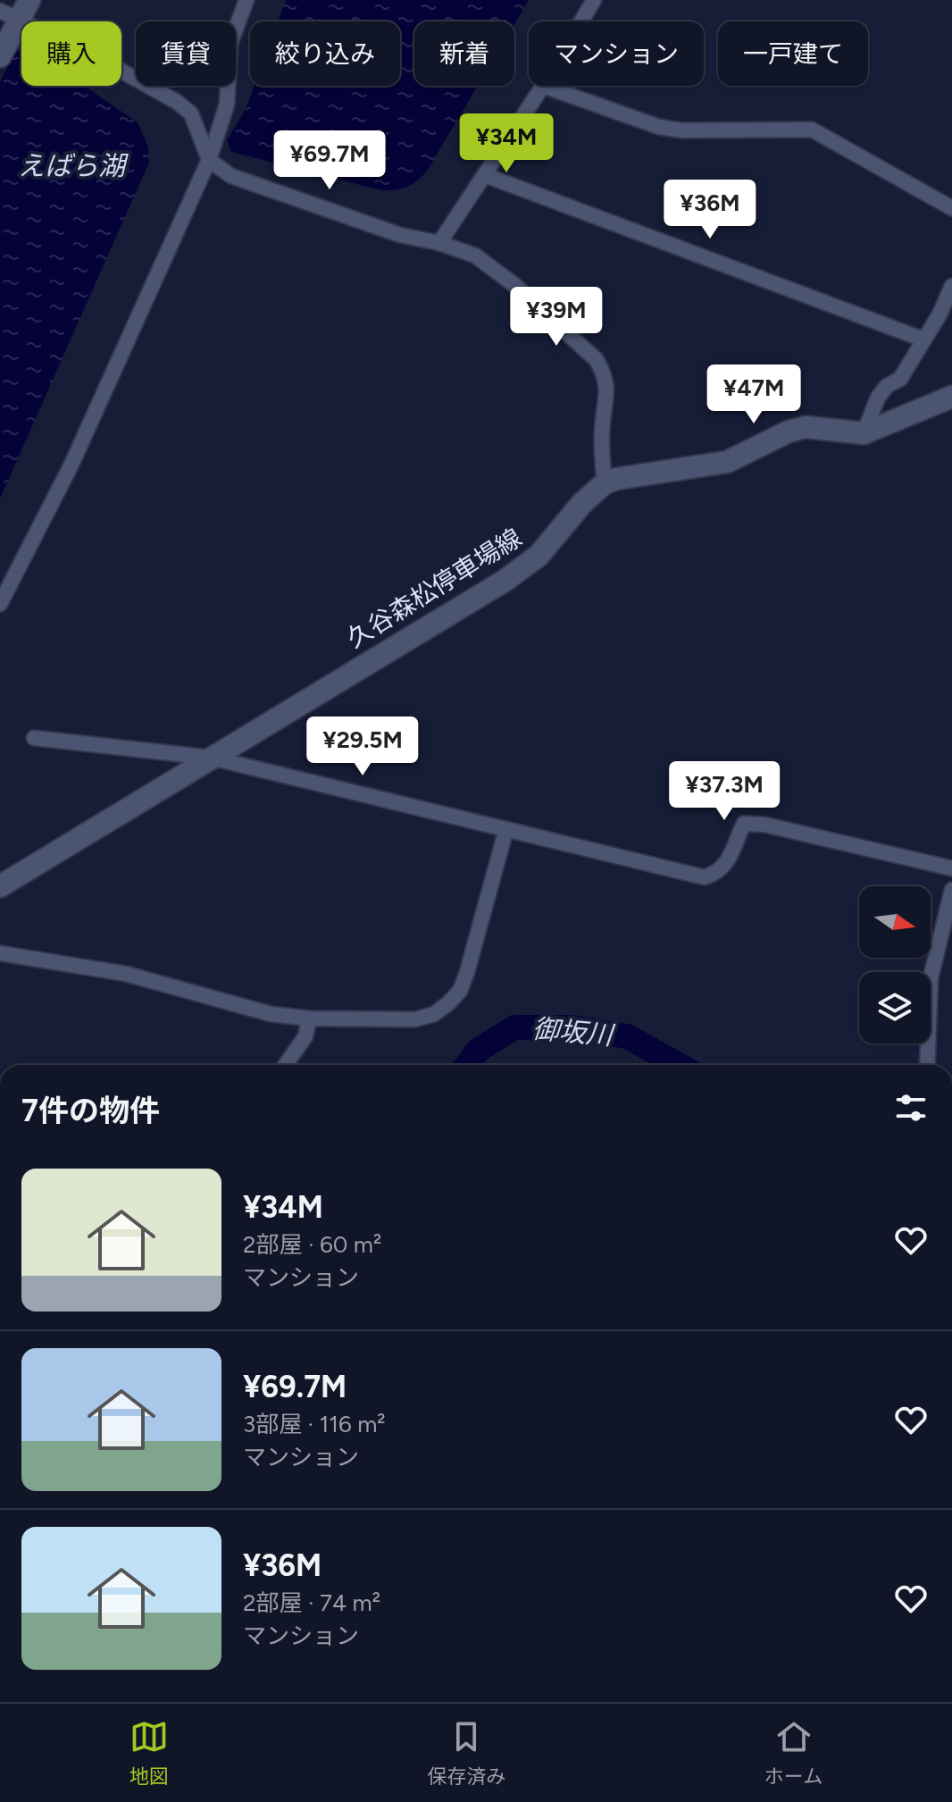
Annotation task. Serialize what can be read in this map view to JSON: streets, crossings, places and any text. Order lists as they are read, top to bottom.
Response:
{
  "streets": {
    "main road": ["久谷森松停車場線"]
  },
  "water": ["えばら湖", "御坂川"],
  "north": "right",
  "page": {
    "chip": [
      "購入",
      "賃貸",
      "絞り込み",
      "新着",
      "マンション",
      "一戸建て"
    ],
    "price": [
      "¥34M",
      "¥69.7M",
      "¥36M",
      "¥39M",
      "¥47M",
      "¥29.5M",
      "¥37.3M"
    ],
    "heading": "7件の物件",
    "list": [
      {
        "name": "¥34M",
        "note": "2部屋 · 60 m² · マンション"
      },
      {
        "name": "¥69.7M",
        "note": "3部屋 · 116 m² · マンション"
      },
      {
        "name": "¥36M",
        "note": "2部屋 · 74 m² · マンション"
      }
    ],
    "tabs": ["地図", "保存済み", "ホーム"]
  }
}
